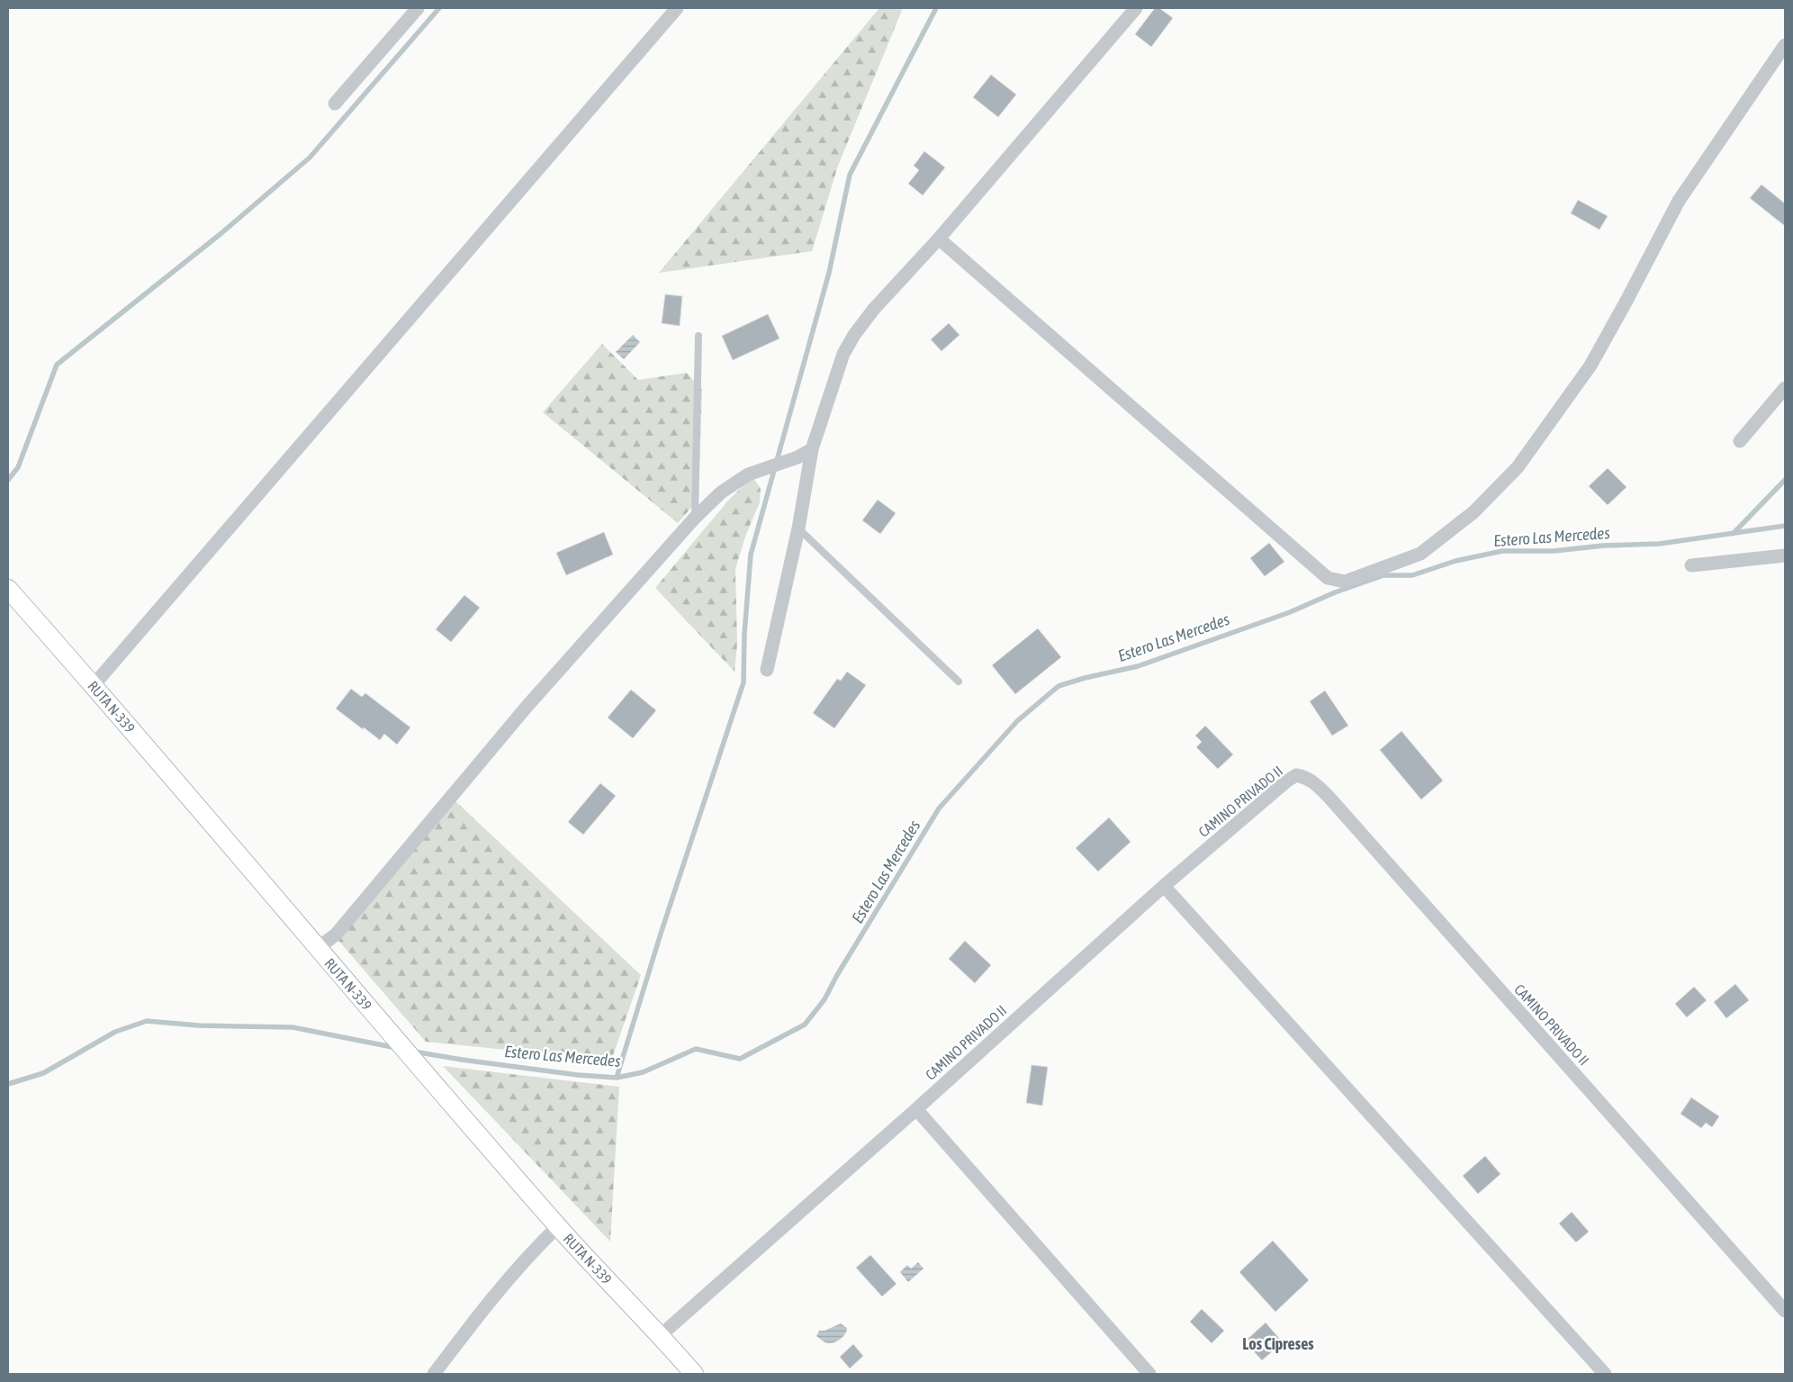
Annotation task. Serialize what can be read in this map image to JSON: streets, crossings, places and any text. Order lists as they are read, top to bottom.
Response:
{
  "streets": {
    "street": ["RUTA N-339", "CAMINO PRIVADO II"]
  },
  "crossings": [
    ["RUTA N-339", "CAMINO PRIVADO II"]
  ],
  "districts": ["Los Cipreses"],
  "water": ["Estero Las Mercedes"]
}
